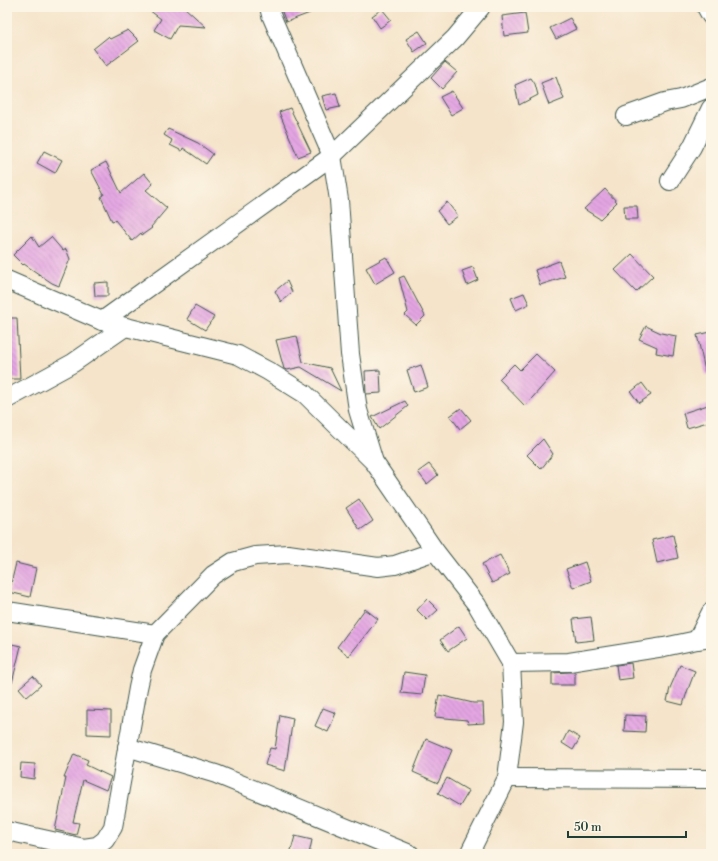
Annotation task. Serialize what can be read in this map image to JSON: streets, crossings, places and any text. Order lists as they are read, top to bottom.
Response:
{
  "scale_bar": "50 m"
}
